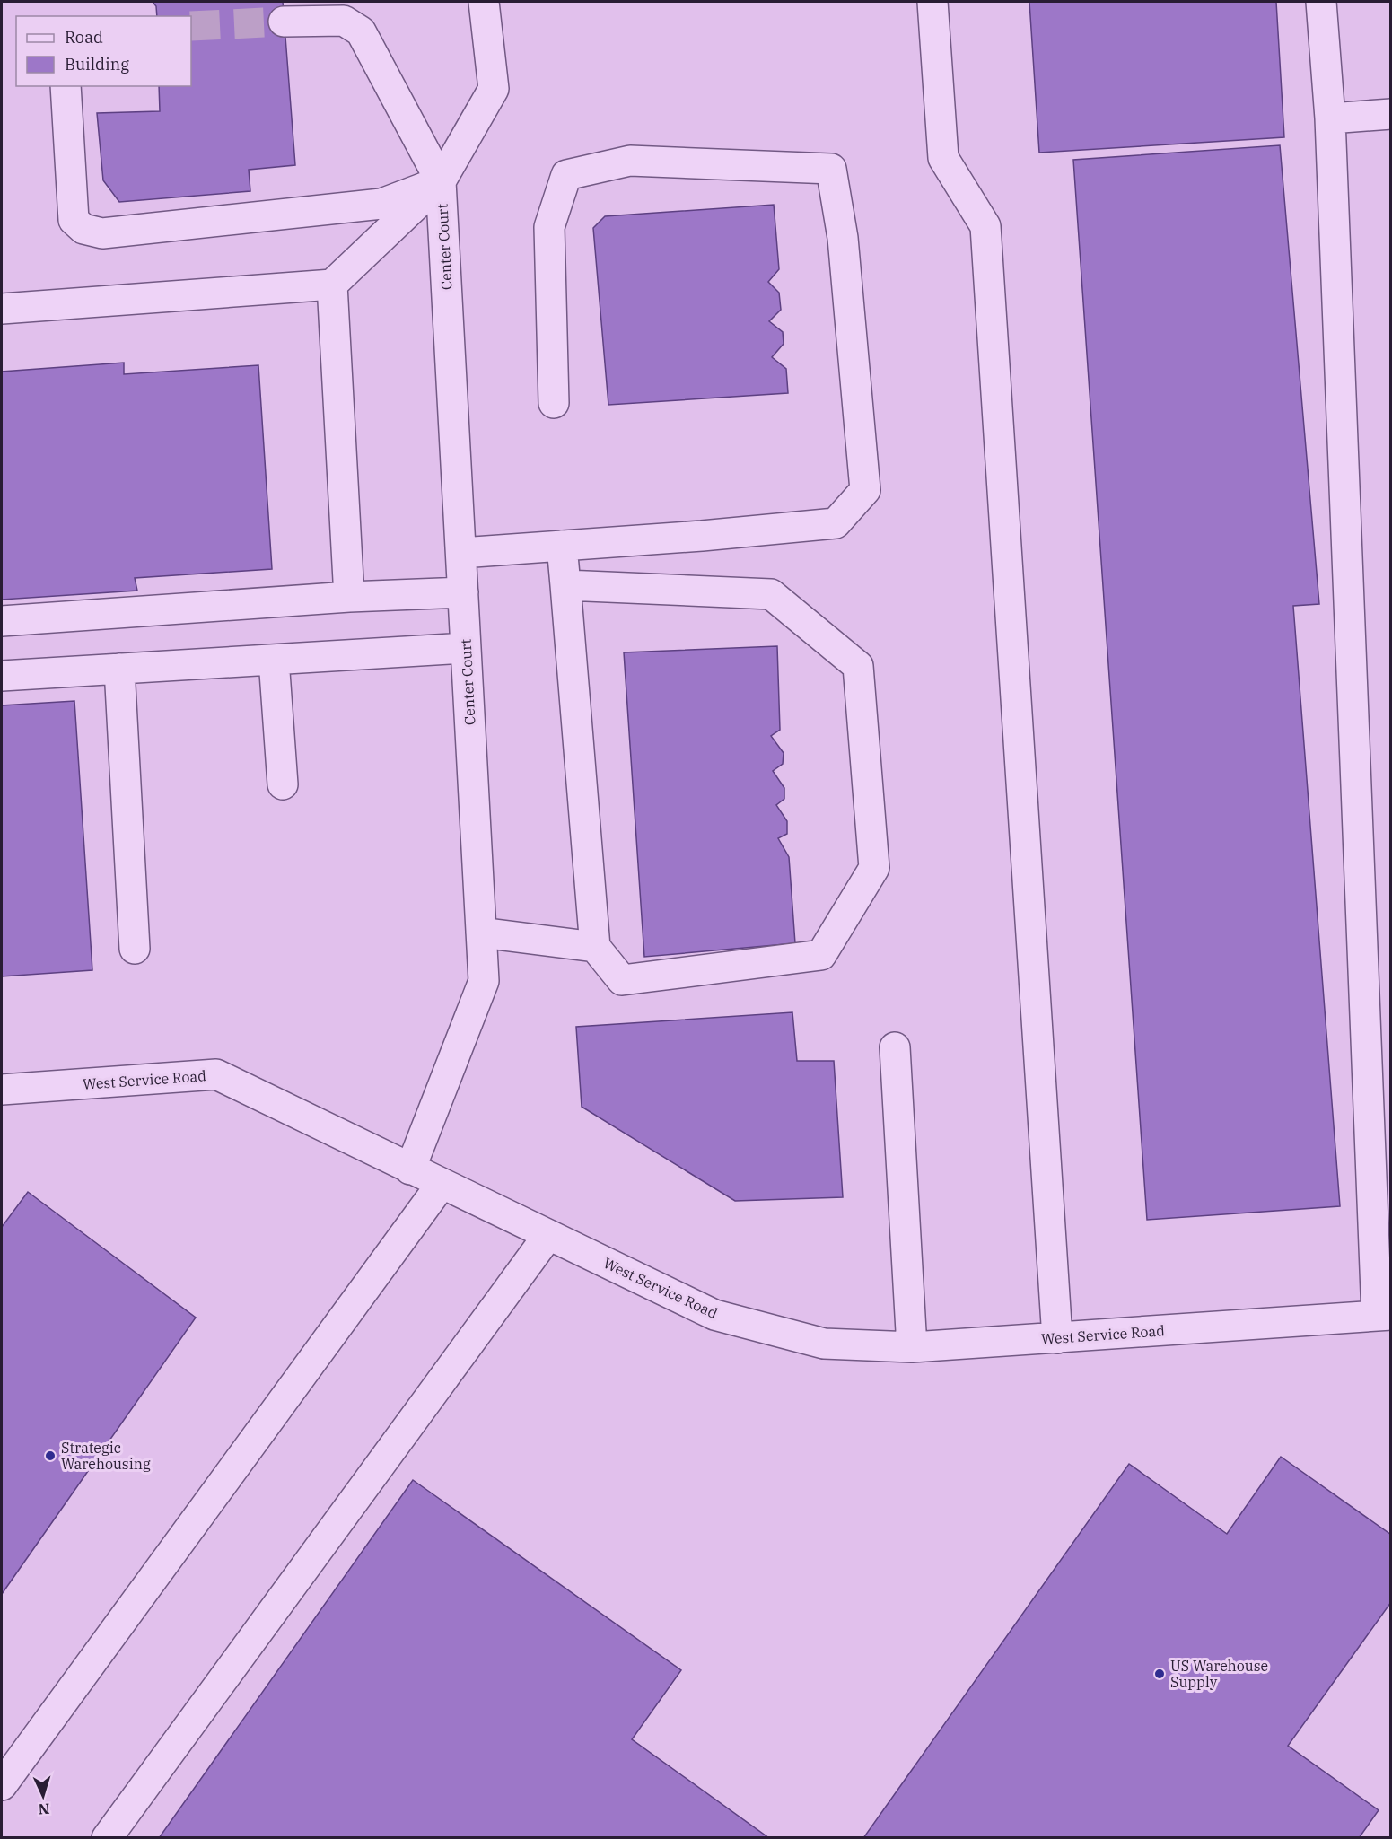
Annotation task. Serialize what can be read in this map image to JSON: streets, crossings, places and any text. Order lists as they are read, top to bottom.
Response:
{
  "streets": {
    "street": ["Center Court", "West Service Road"]
  },
  "crossings": [
    ["Center Court", "West Service Road"]
  ],
  "places": ["Strategic Warehousing", "US Warehouse Supply"],
  "legend": ["Road", "Building"],
  "north": "bottom"
}
